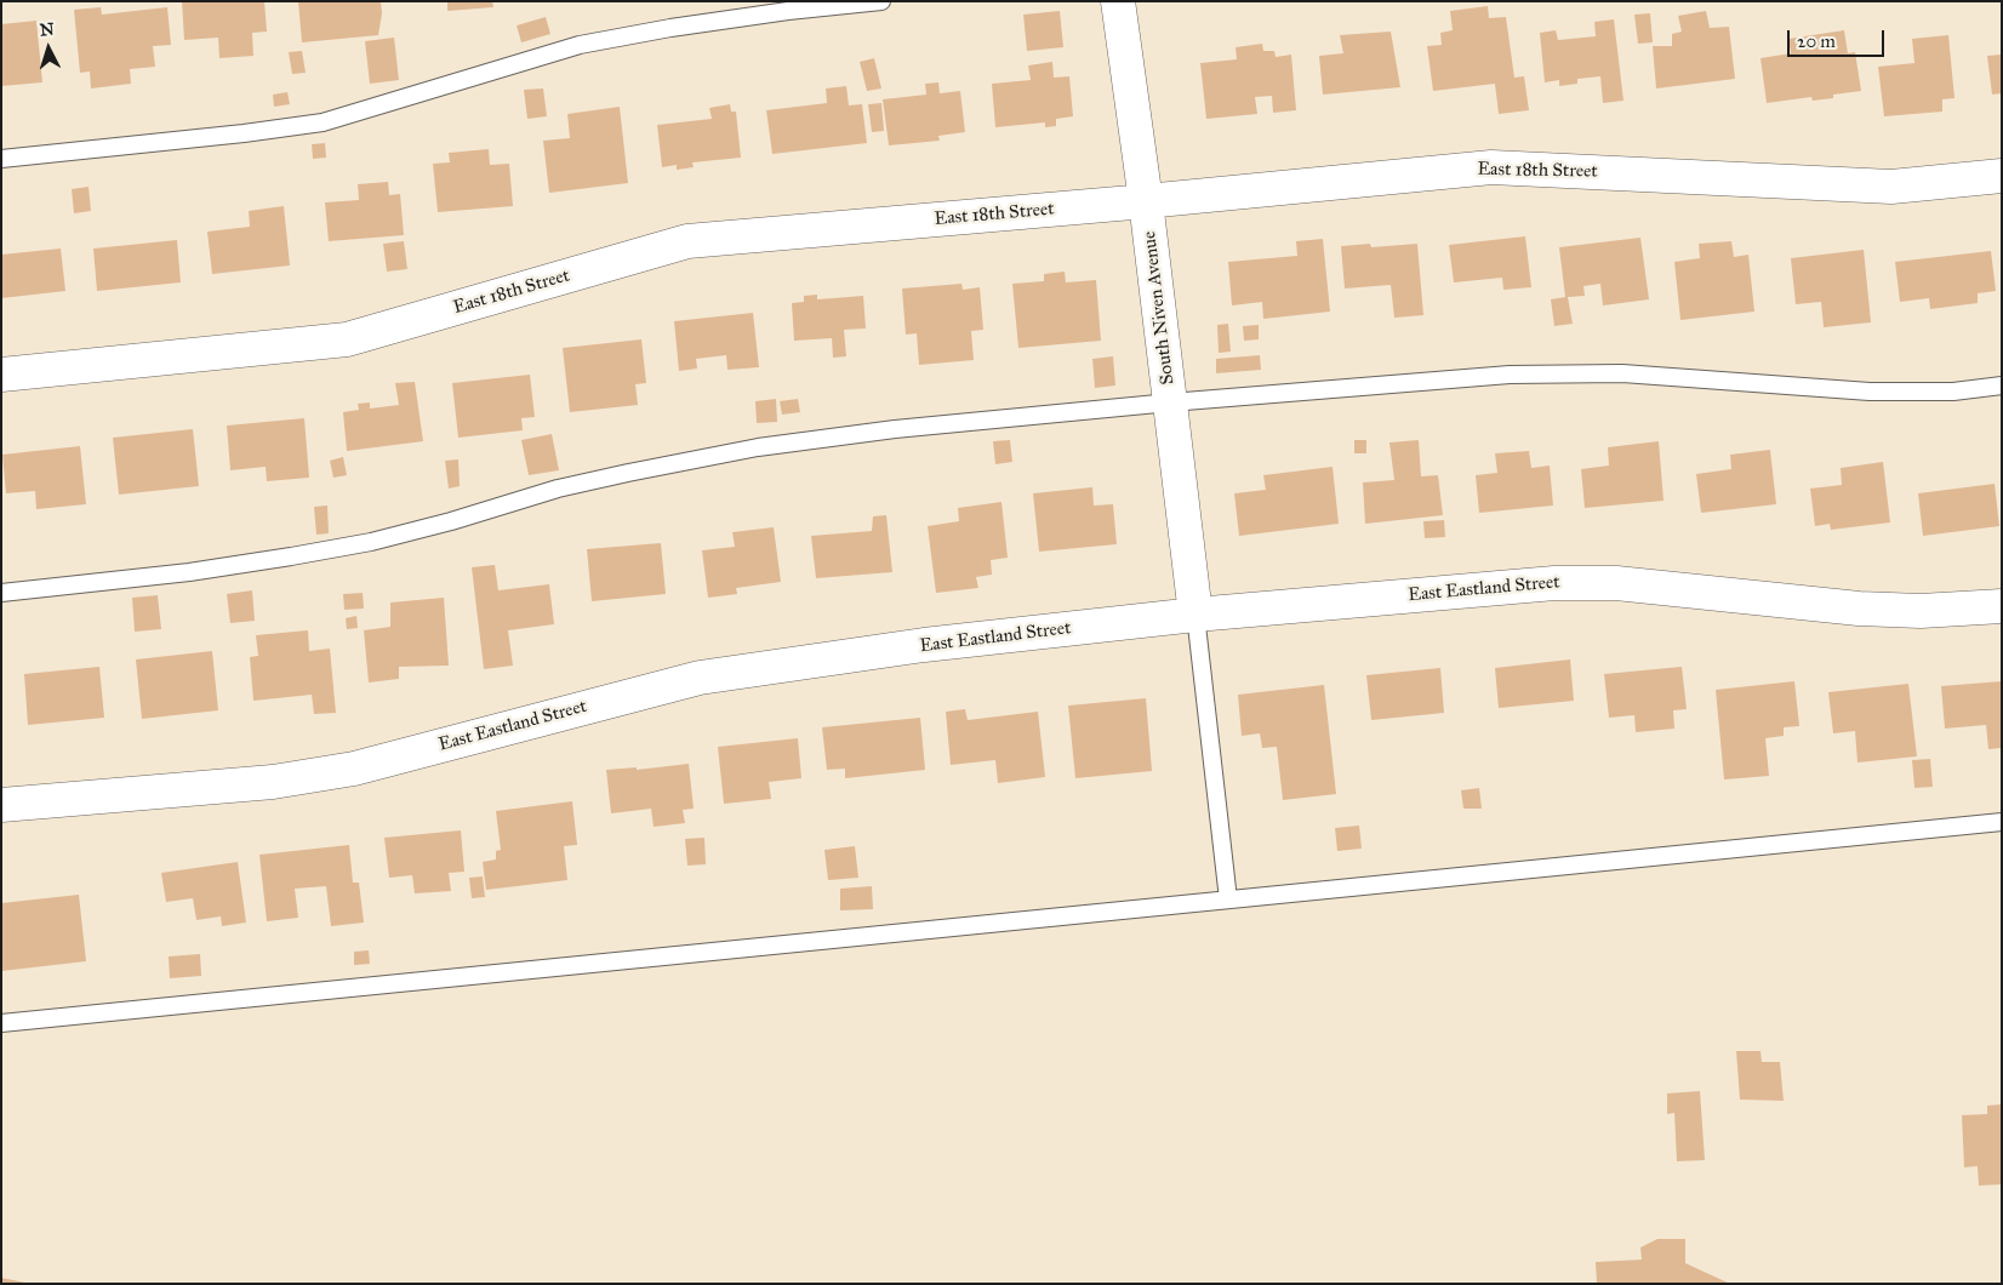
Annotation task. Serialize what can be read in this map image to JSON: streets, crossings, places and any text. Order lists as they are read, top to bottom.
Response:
{
  "streets": {
    "street": ["East 18th Street", "South Niven Avenue", "East Eastland Street"]
  },
  "crossings": [
    ["East 18th Street", "South Niven Avenue"],
    ["South Niven Avenue", "East Eastland Street"]
  ],
  "scale_bar": "20 m",
  "north": "top"
}
